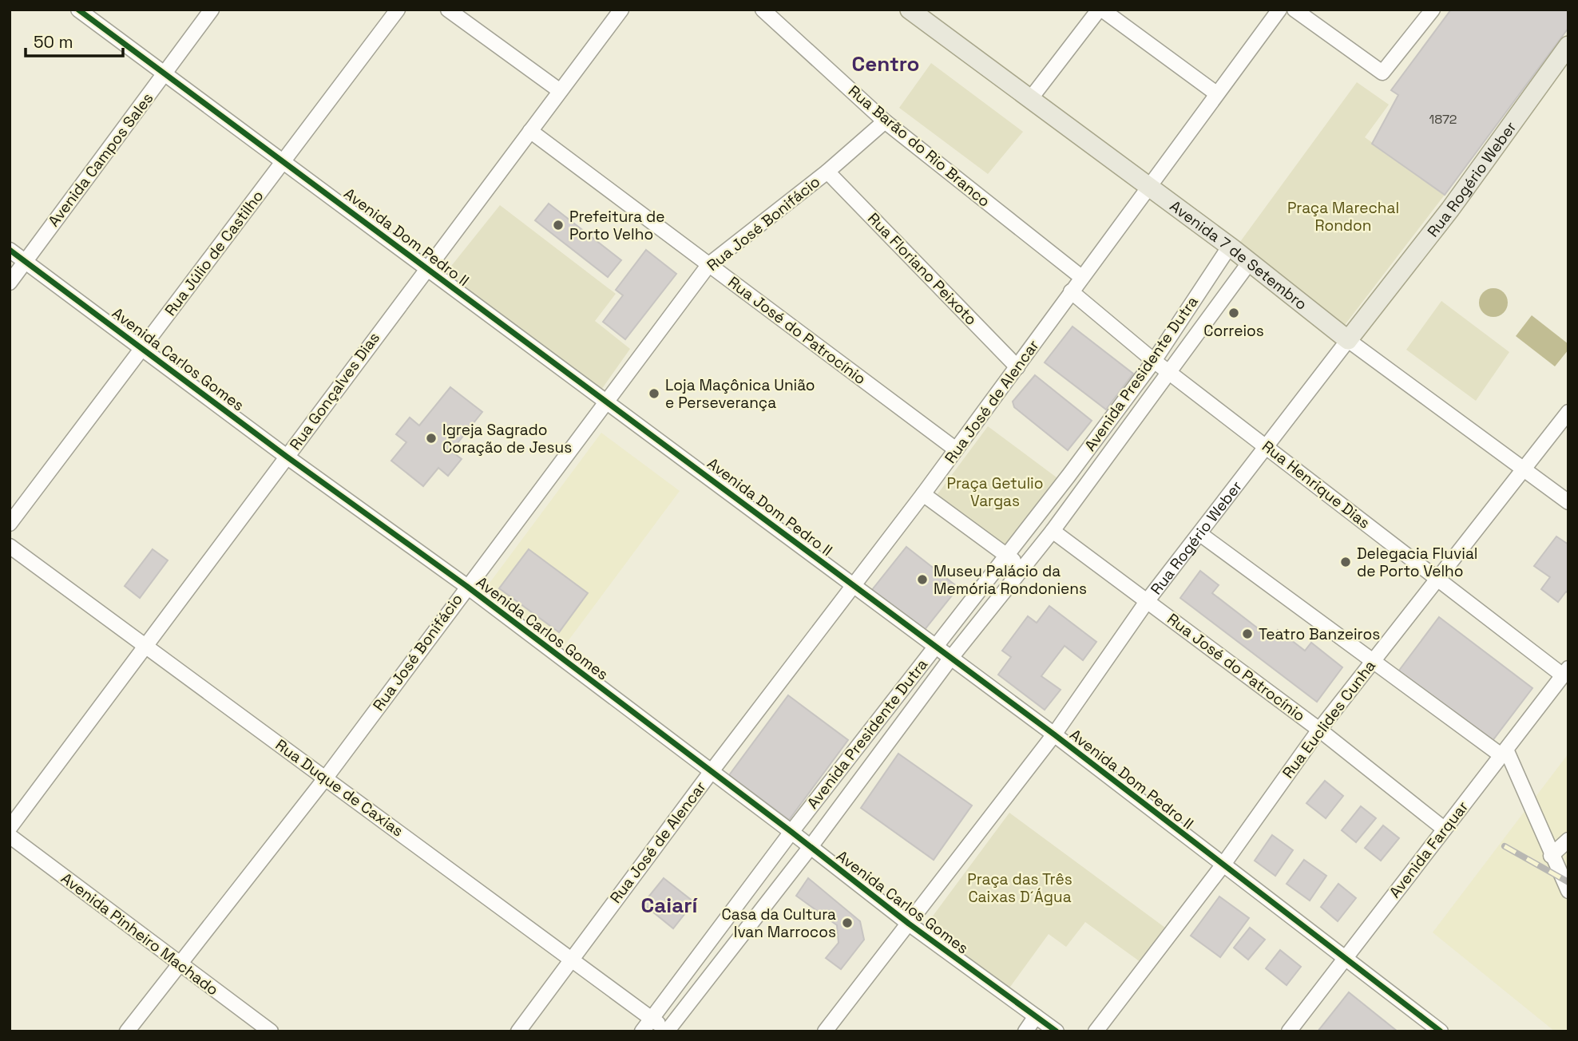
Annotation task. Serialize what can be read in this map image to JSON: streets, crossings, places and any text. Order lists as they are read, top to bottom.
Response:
{
  "streets": {
    "main road": ["Rua Rogério Weber", "Avenida 7 de Setembro"],
    "street": [
      "Rua Barão do Rio Branco",
      "Avenida Campos Sales",
      "Rua José Bonifácio",
      "Avenida Dom Pedro II",
      "Rua Júlio de Castilho",
      "Rua Floriano Peixoto",
      "Rua José do Patrocínio",
      "Avenida Carlos Gomes",
      "Avenida Presidente Dutra",
      "Rua Gonçalves Dias",
      "Rua José de Alencar",
      "Rua Henrique Dias",
      "Rua Euclides Cunha",
      "Rua Duque de Caxias",
      "Avenida Farquar",
      "Avenida Pinheiro Machado"
    ]
  },
  "crossings": [
    ["Rua Barão do Rio Branco", "Rua José Bonifácio"],
    ["Rua Barão do Rio Branco", "Rua José de Alencar"],
    ["Avenida Campos Sales", "Avenida Dom Pedro II"],
    ["Avenida Campos Sales", "Avenida Carlos Gomes"],
    ["Rua Rogério Weber", "Avenida Dom Pedro II"],
    ["Rua Rogério Weber", "Avenida 7 de Setembro"],
    ["Rua Rogério Weber", "Rua José do Patrocínio"],
    ["Rua Rogério Weber", "Avenida Carlos Gomes"],
    ["Rua Rogério Weber", "Rua Henrique Dias"],
    ["Rua José Bonifácio", "Avenida Dom Pedro II"],
    ["Rua José Bonifácio", "Rua Floriano Peixoto"],
    ["Rua José Bonifácio", "Rua José do Patrocínio"],
    ["Rua José Bonifácio", "Avenida Carlos Gomes"],
    ["Rua José Bonifácio", "Rua Duque de Caxias"],
    ["Rua José Bonifácio", "Avenida Pinheiro Machado"],
    ["Avenida Dom Pedro II", "Rua Júlio de Castilho"],
    ["Avenida Dom Pedro II", "Avenida Presidente Dutra"],
    ["Avenida Dom Pedro II", "Rua Gonçalves Dias"],
    ["Avenida Dom Pedro II", "Rua José de Alencar"],
    ["Avenida Dom Pedro II", "Rua Euclides Cunha"],
    ["Avenida Dom Pedro II", "Avenida Farquar"],
    ["Rua Júlio de Castilho", "Avenida Carlos Gomes"],
    ["Avenida 7 de Setembro", "Avenida Presidente Dutra"],
    ["Avenida 7 de Setembro", "Rua José de Alencar"],
    ["Avenida 7 de Setembro", "Rua Euclides Cunha"],
    ["Rua Floriano Peixoto", "Rua José de Alencar"],
    ["Rua José do Patrocínio", "Avenida Presidente Dutra"],
    ["Rua José do Patrocínio", "Rua Gonçalves Dias"],
    ["Rua José do Patrocínio", "Rua José de Alencar"],
    ["Rua José do Patrocínio", "Rua Euclides Cunha"],
    ["Rua José do Patrocínio", "Avenida Farquar"],
    ["Avenida Carlos Gomes", "Avenida Presidente Dutra"],
    ["Avenida Carlos Gomes", "Rua Gonçalves Dias"],
    ["Avenida Carlos Gomes", "Rua José de Alencar"],
    ["Avenida Presidente Dutra", "Rua Henrique Dias"],
    ["Avenida Presidente Dutra", "Rua Duque de Caxias"],
    ["Rua Gonçalves Dias", "Rua Duque de Caxias"],
    ["Rua José de Alencar", "Rua Henrique Dias"],
    ["Rua José de Alencar", "Rua Duque de Caxias"],
    ["Rua Henrique Dias", "Rua Euclides Cunha"],
    ["Rua Henrique Dias", "Avenida Farquar"]
  ],
  "districts": ["Centro", "Caiarí"],
  "parks": ["Praça Marechal Rondon", "Praça Getulio Vargas", "Praça das Três Caixas D´Água"],
  "places": [
    "Prefeitura de Porto Velho",
    "Correios",
    "Loja Maçônica União e Perseverança",
    "Igreja Sagrado Coração de Jesus",
    "Delegacia Fluvial de Porto Velho",
    "Museu Palácio da Memória Rondoniens",
    "Teatro Banzeiros",
    "Casa da Cultura Ivan Marrocos"
  ],
  "house_numbers": ["1872"],
  "scale_bar": "50 m"
}
